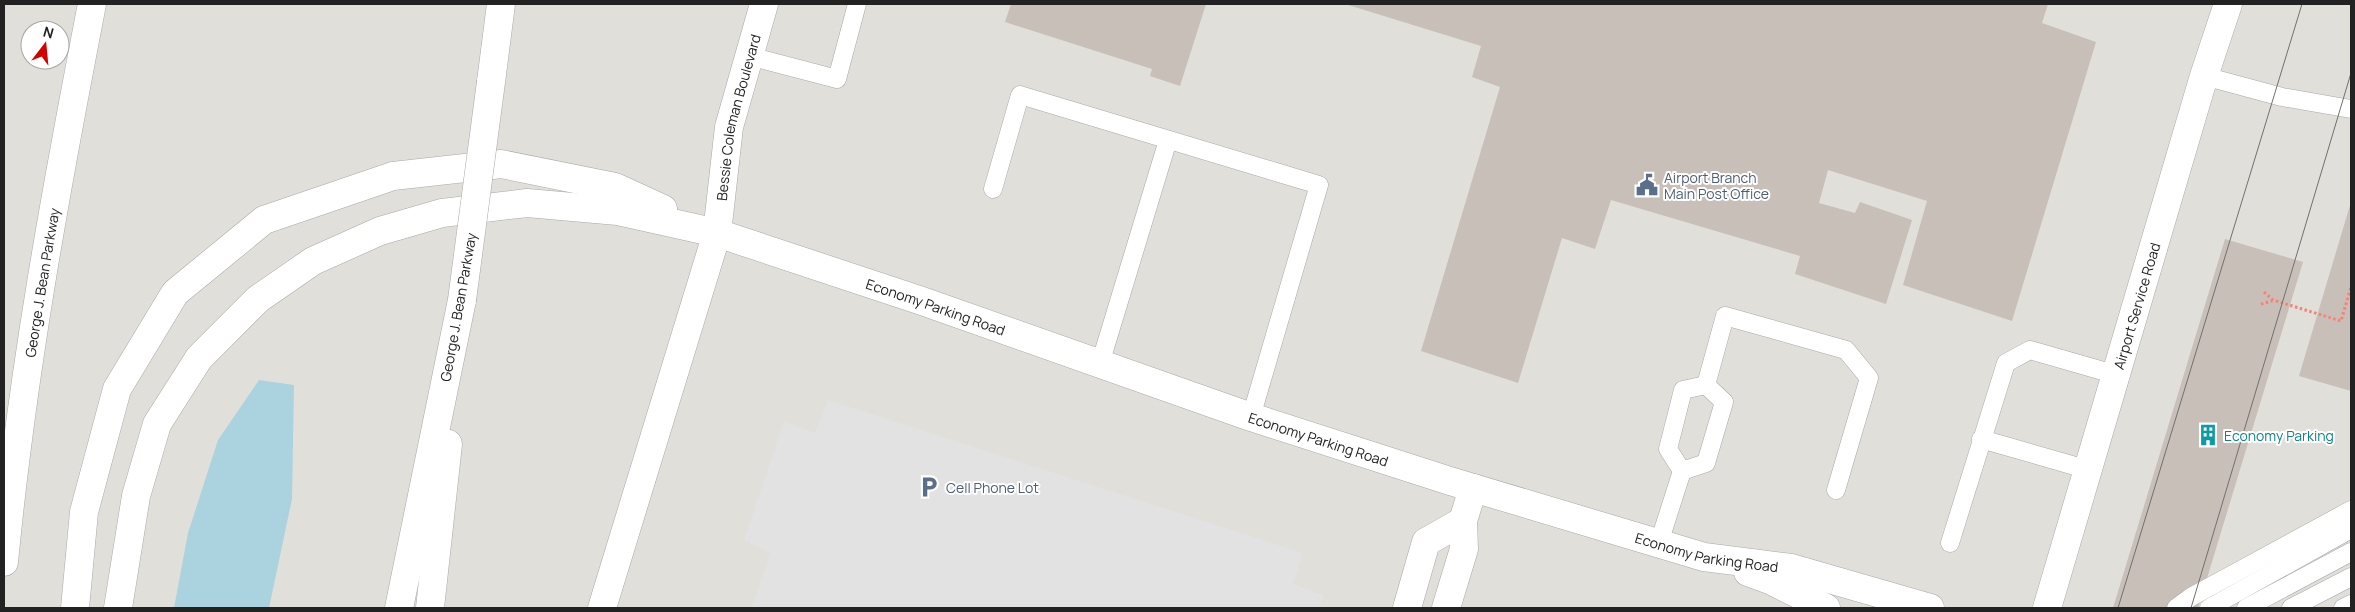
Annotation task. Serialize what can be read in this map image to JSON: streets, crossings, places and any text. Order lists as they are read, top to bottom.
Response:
{
  "streets": {
    "street": [
      "Bessie Coleman Boulevard",
      "George J. Bean Parkway",
      "Economy Parking Road",
      "Airport Service Road"
    ]
  },
  "crossings": [
    ["Bessie Coleman Boulevard", "Economy Parking Road"]
  ],
  "places": {
    "public building": ["Airport Branch Main Post Office"],
    "building": ["Economy Parking"],
    "parking": ["Cell Phone Lot"]
  },
  "north": "top"
}
